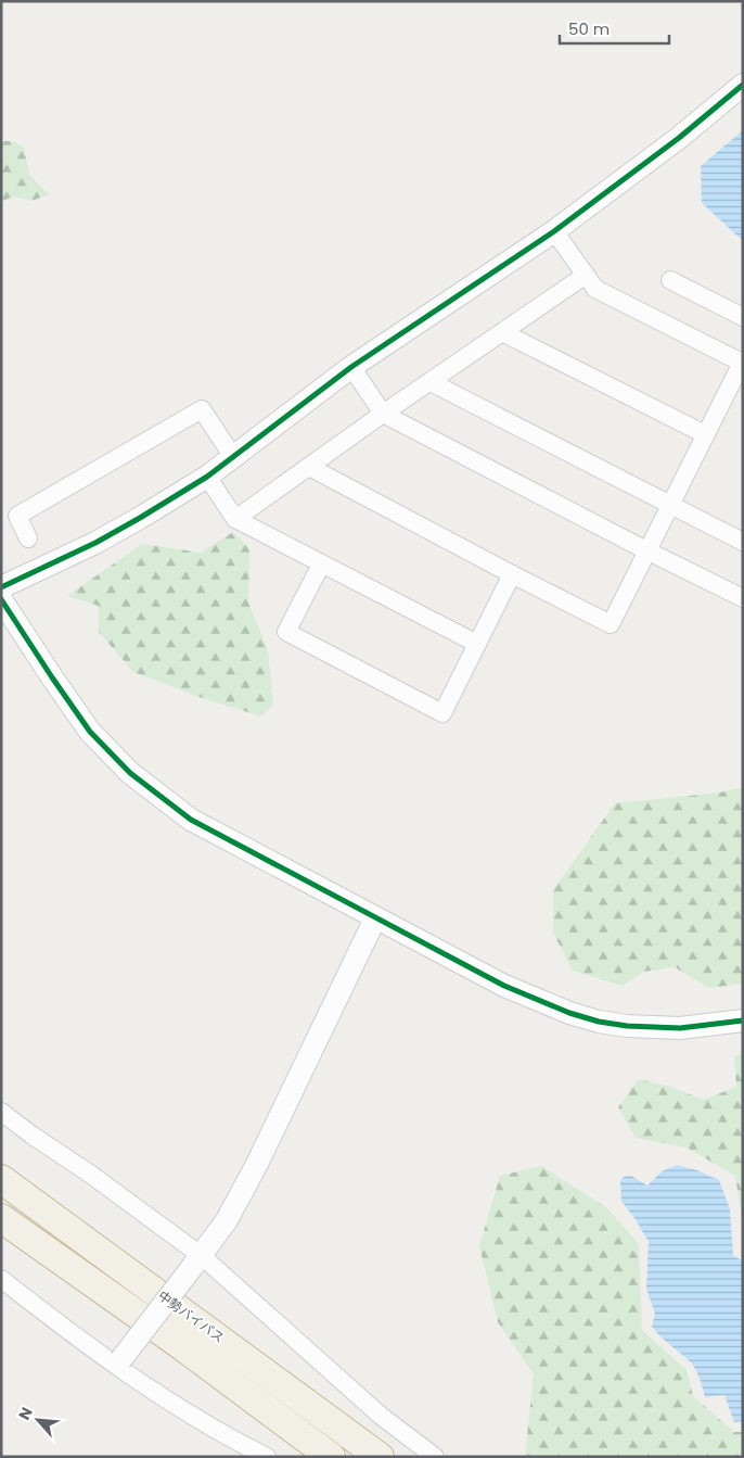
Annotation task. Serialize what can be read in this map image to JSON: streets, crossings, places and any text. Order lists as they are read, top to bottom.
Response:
{
  "streets": {
    "highway": ["中勢バイパス"]
  },
  "scale_bar": "50 m",
  "north": "top left"
}
